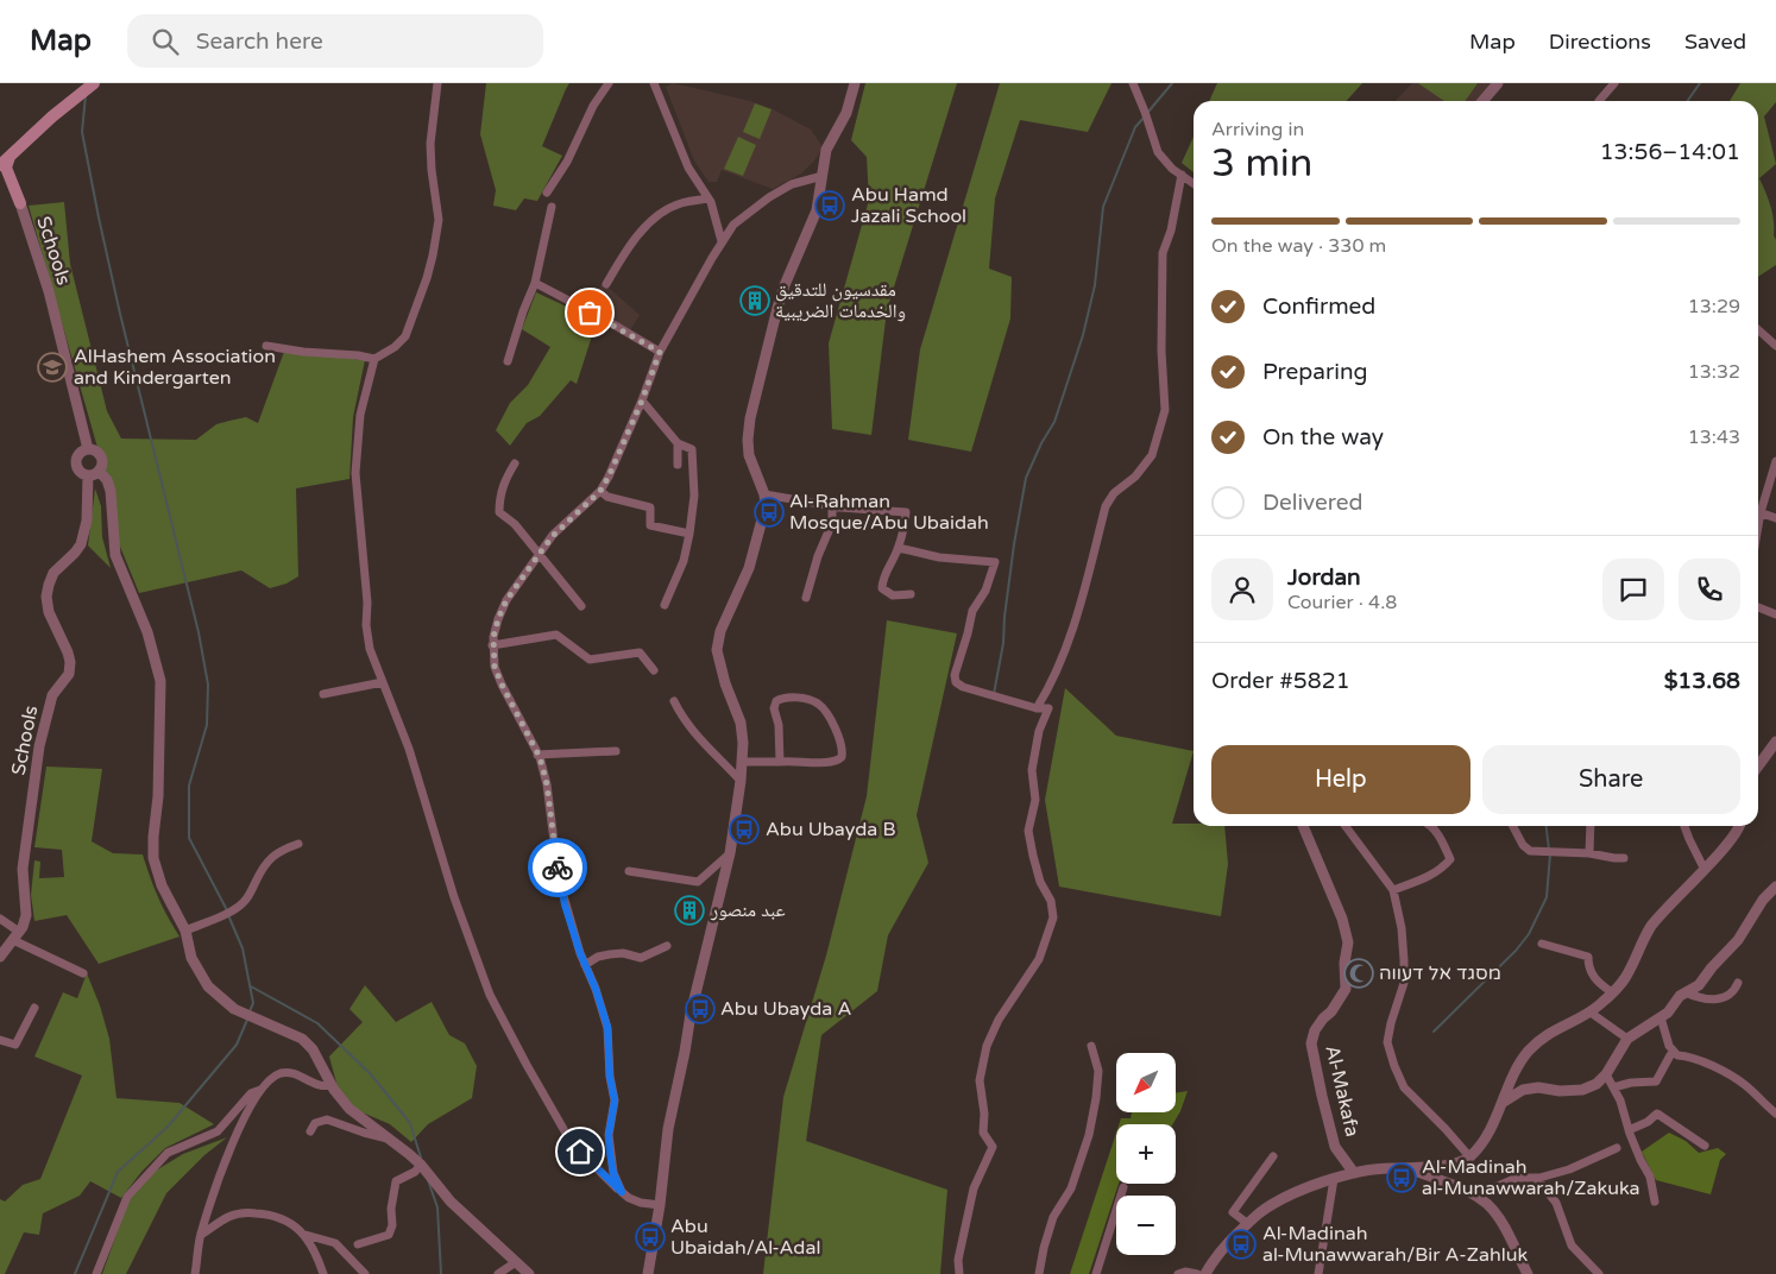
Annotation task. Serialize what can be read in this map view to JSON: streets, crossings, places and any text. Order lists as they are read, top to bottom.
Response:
{
  "streets": {
    "street": ["Schools", "Al-Makafa"]
  },
  "places": {
    "bus stop": [
      "Abu Hamd Jazali School",
      "Al-Rahman Mosque/Abu Ubaidah",
      "Abu Ubayda B",
      "Abu Ubayda A",
      "Al-Madinah al-Munawwarah/Zakuka",
      "Abu Ubaidah/Al-Adal",
      "Al-Madinah al-Munawwarah/Bir A-Zahluk"
    ],
    "building": ["مقدسيون للتدقيق والخدمات الضريبية", "عبد منصور"],
    "school or university": ["AlHashem Association and Kindergarten"],
    "mosque": ["מסגד אל דעווה"]
  },
  "north": "bottom left",
  "page": {
    "header": "Map",
    "search": "Search here",
    "nav": ["Map", "Directions", "Saved"],
    "heading": ["3 min", "Arriving in", "13:56–14:01"],
    "panel": [
      "Jordan",
      "Courier · 4.8",
      "Order #5821",
      "$13.68"
    ],
    "bar": "On the way · 330 m",
    "list": [
      ["Confirmed", "13:29"],
      ["Preparing", "13:32"],
      ["On the way", "13:43"],
      "Delivered"
    ],
    "buttons": ["Help", "Share"],
    "map_buttons": ["+", "−"]
  }
}
